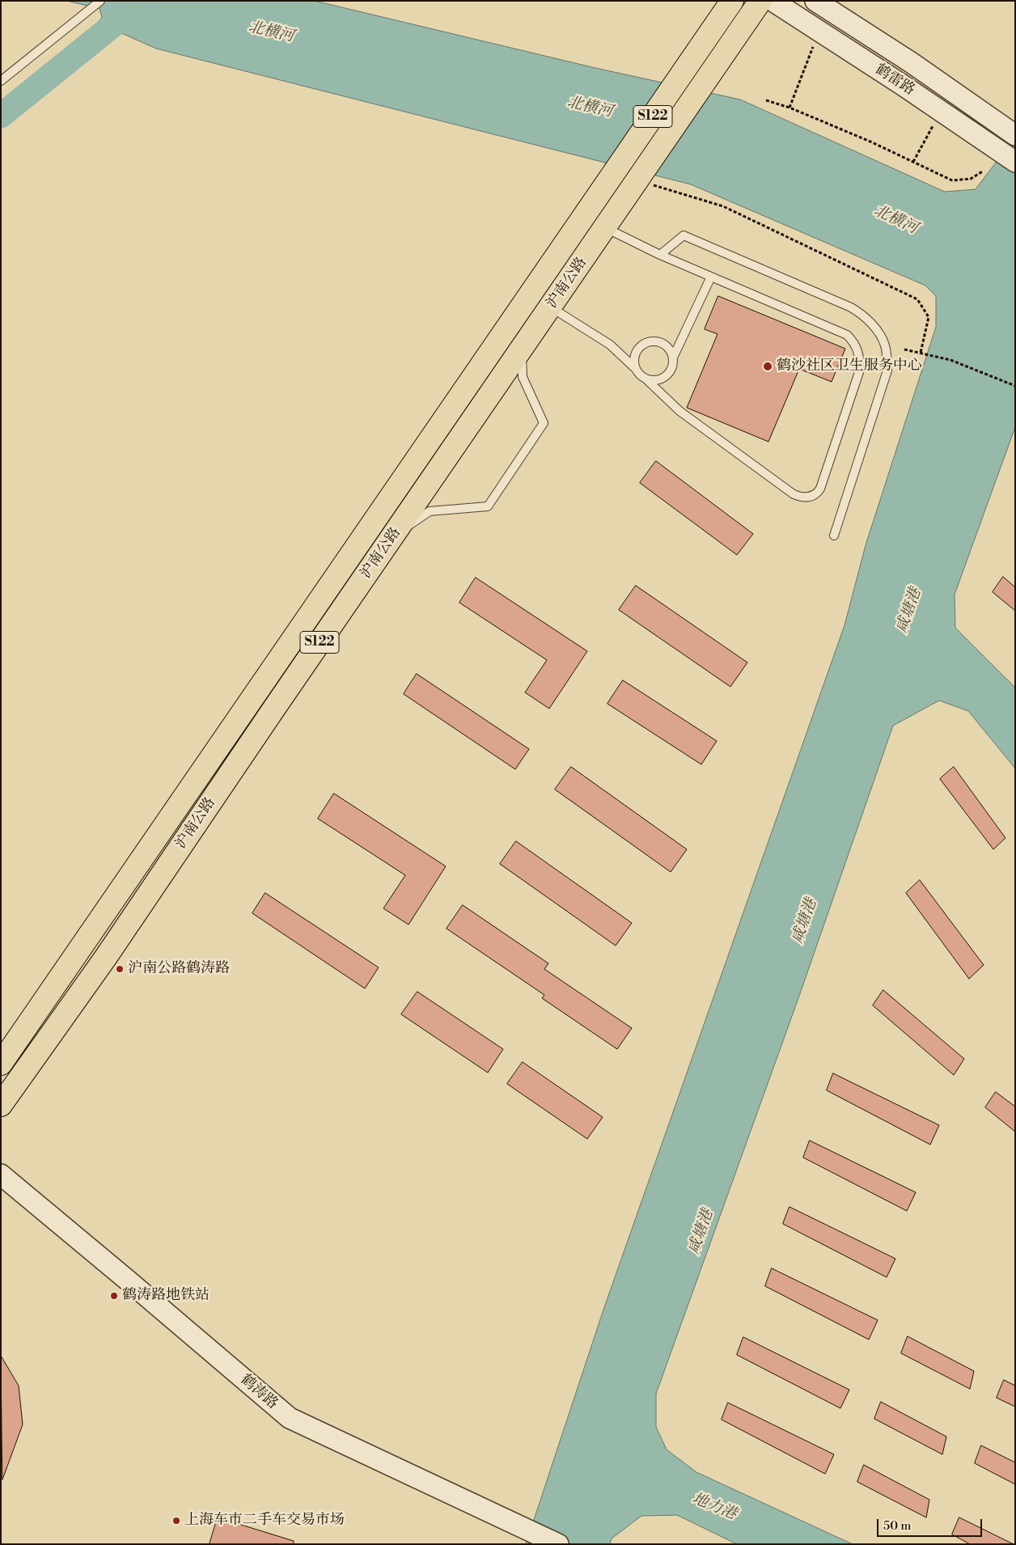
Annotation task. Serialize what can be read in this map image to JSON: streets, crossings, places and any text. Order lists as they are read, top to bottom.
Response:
{
  "streets": {
    "main road": ["S122", "沪南公路"],
    "street": ["鹤雷路", "鹤涛路"]
  },
  "water": ["北横河", "咸塘港", "地力港"],
  "places": [
    "鹤沙社区卫生服务中心",
    "沪南公路鹤涛路",
    "鹤涛路地铁站",
    "上海车市二手车交易市场"
  ],
  "scale_bar": "50 m"
}
